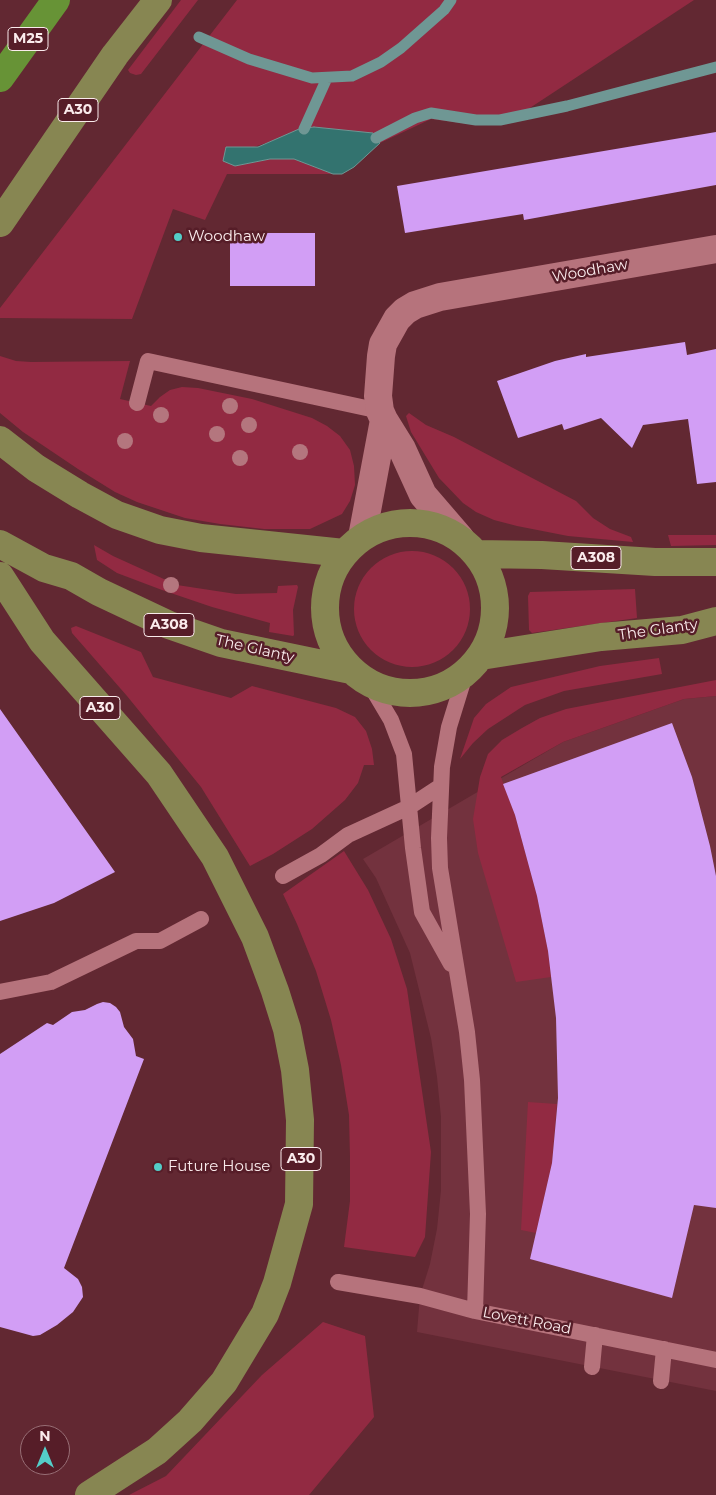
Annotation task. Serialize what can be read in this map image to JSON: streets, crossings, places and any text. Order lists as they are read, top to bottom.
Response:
{
  "streets": {
    "highway": ["M25"],
    "main road": ["A30", "A308", "The Glanty"],
    "street": ["Woodhaw"],
    "lane": ["Lovett Road"]
  },
  "crossings": [
    ["Woodhaw", "A308"],
    ["Woodhaw", "The Glanty"],
    ["A308", "The Glanty"]
  ],
  "places": ["Woodhaw", "Future House"],
  "north": "top"
}
